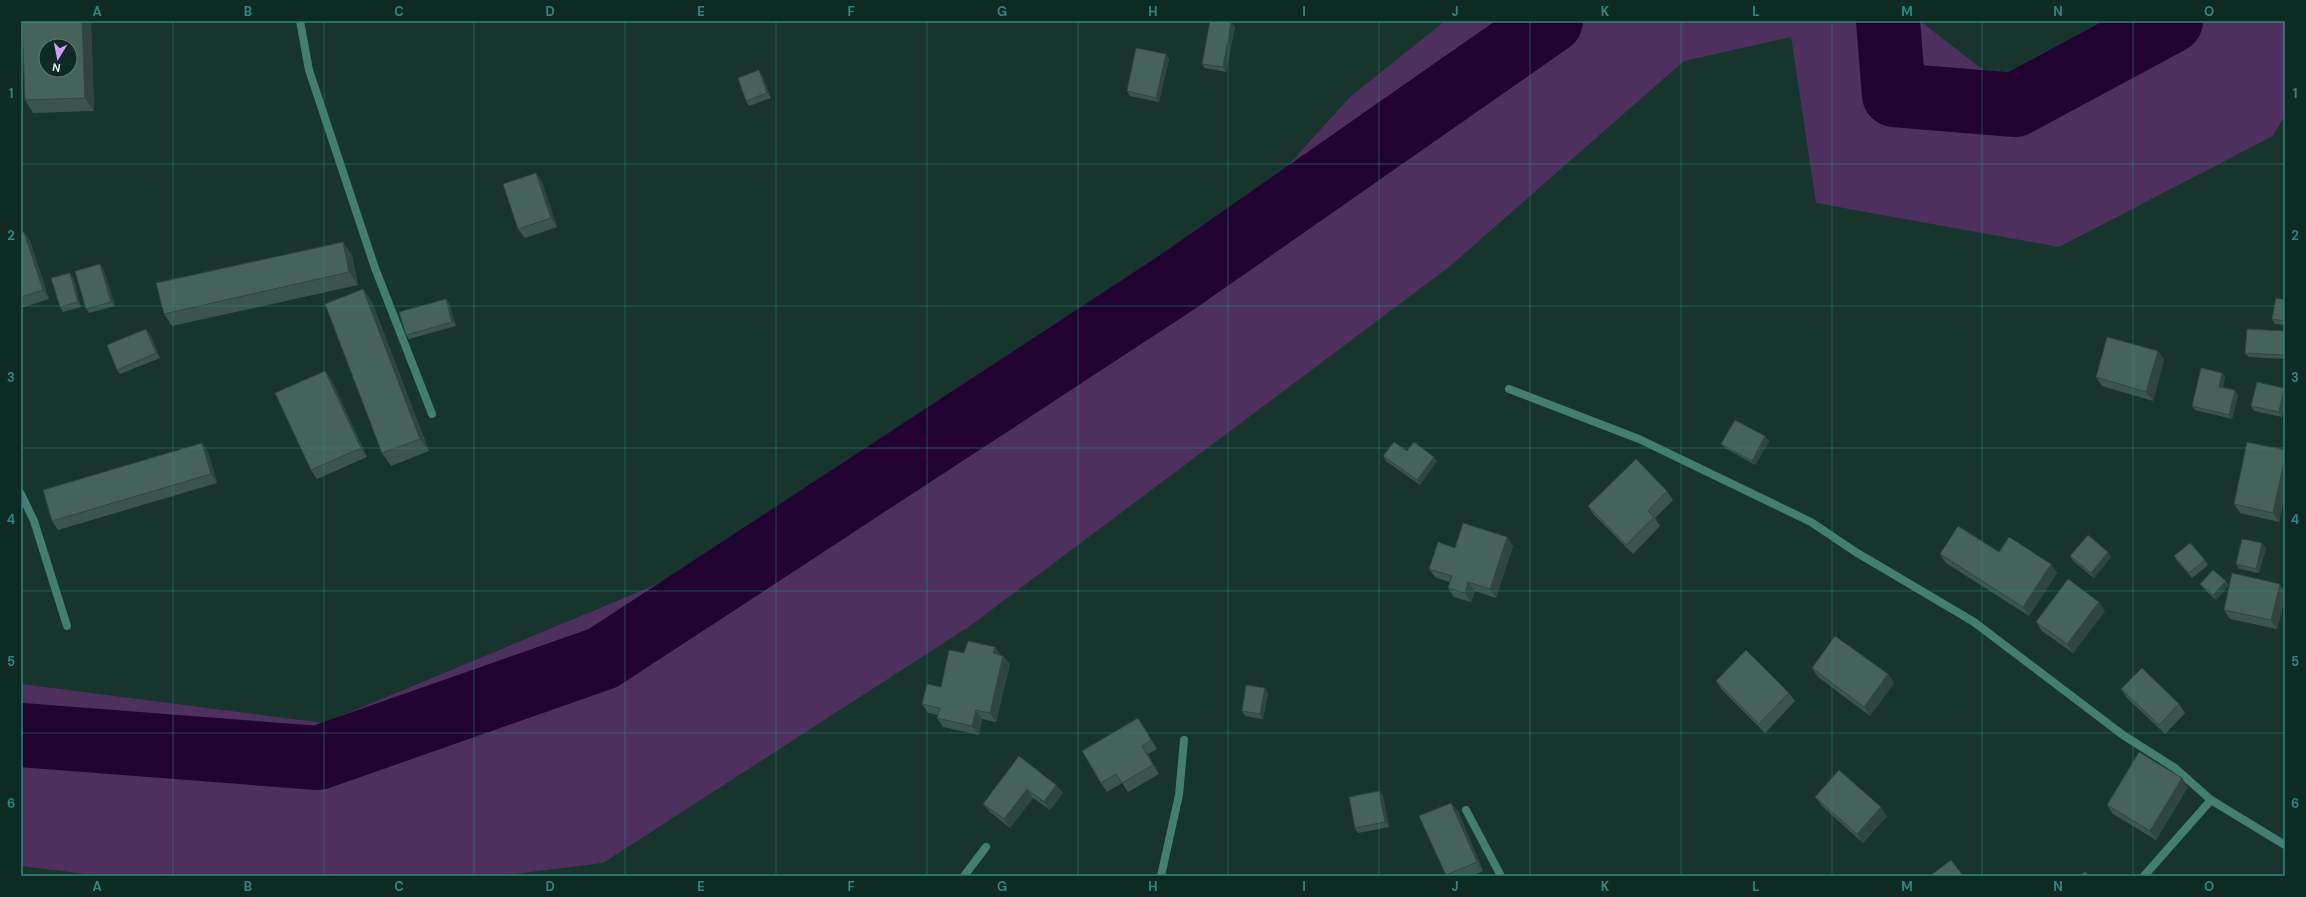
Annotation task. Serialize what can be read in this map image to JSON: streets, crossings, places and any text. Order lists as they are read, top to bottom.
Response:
{
  "north": "bottom",
  "grid": {
    "columns": [
      "A",
      "B",
      "C",
      "D",
      "E",
      "F",
      "G",
      "H",
      "I",
      "J",
      "K",
      "L",
      "M",
      "N",
      "O"
    ],
    "rows": [
      "1",
      "2",
      "3",
      "4",
      "5",
      "6"
    ]
  }
}
